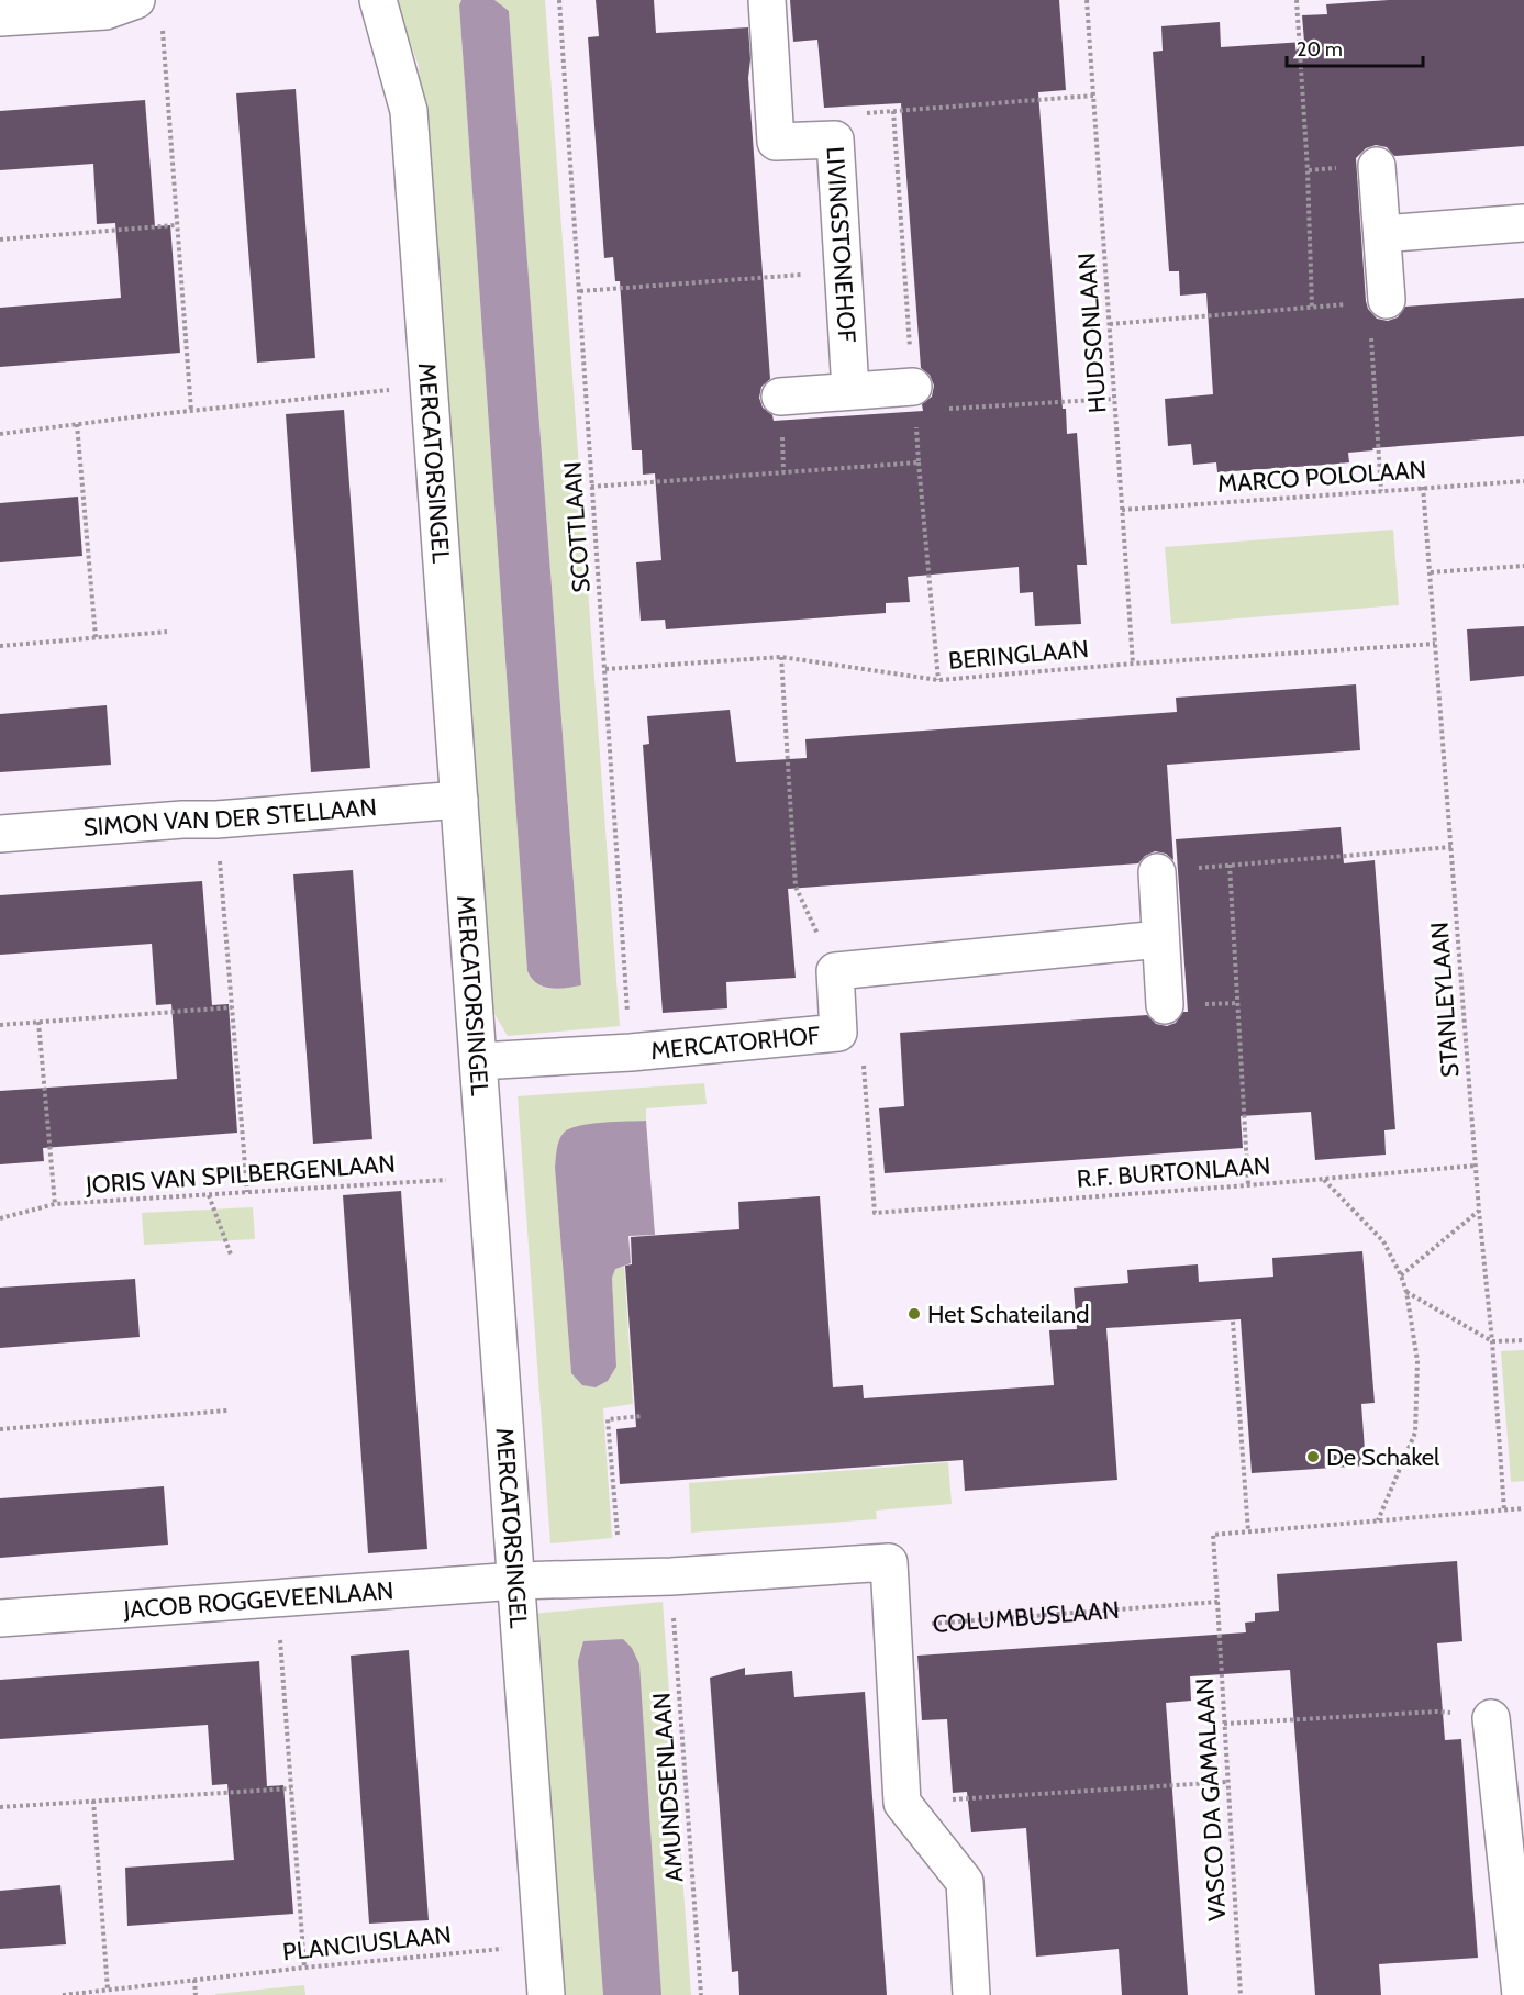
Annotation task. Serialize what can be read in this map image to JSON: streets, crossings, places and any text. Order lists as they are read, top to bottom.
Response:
{
  "streets": {
    "street": [
      "LIVINGSTONEHOF",
      "MERCATORSINGEL",
      "SIMON VAN DER STELLAAN",
      "MERCATORHOF",
      "JACOB ROGGEVEENLAAN"
    ],
    "path": [
      "HUDSONLAAN",
      "MARCO POLOLAAN",
      "SCOTTLAAN",
      "BERINGLAAN",
      "STANLEYLAAN",
      "R.F. BURTONLAAN",
      "JORIS VAN SPILBERGENLAAN",
      "COLUMBUSLAAN",
      "AMUNDSENLAAN",
      "VASCO DA GAMALAAN",
      "PLANCIUSLAAN"
    ]
  },
  "crossings": [
    ["HUDSONLAAN", "MARCO POLOLAAN"],
    ["HUDSONLAAN", "BERINGLAAN"],
    ["MERCATORSINGEL", "SIMON VAN DER STELLAAN"],
    ["MERCATORSINGEL", "MERCATORHOF"],
    ["MERCATORSINGEL", "JORIS VAN SPILBERGENLAAN"],
    ["MERCATORSINGEL", "JACOB ROGGEVEENLAAN"],
    ["MERCATORSINGEL", "PLANCIUSLAAN"],
    ["MARCO POLOLAAN", "STANLEYLAAN"],
    ["SCOTTLAAN", "BERINGLAAN"],
    ["SCOTTLAAN", "MERCATORHOF"],
    ["BERINGLAAN", "STANLEYLAAN"],
    ["STANLEYLAAN", "R.F. BURTONLAAN"],
    ["MERCATORHOF", "R.F. BURTONLAAN"],
    ["COLUMBUSLAAN", "VASCO DA GAMALAAN"]
  ],
  "places": ["Het Schateiland", "De Schakel"],
  "scale_bar": "20 m"
}
